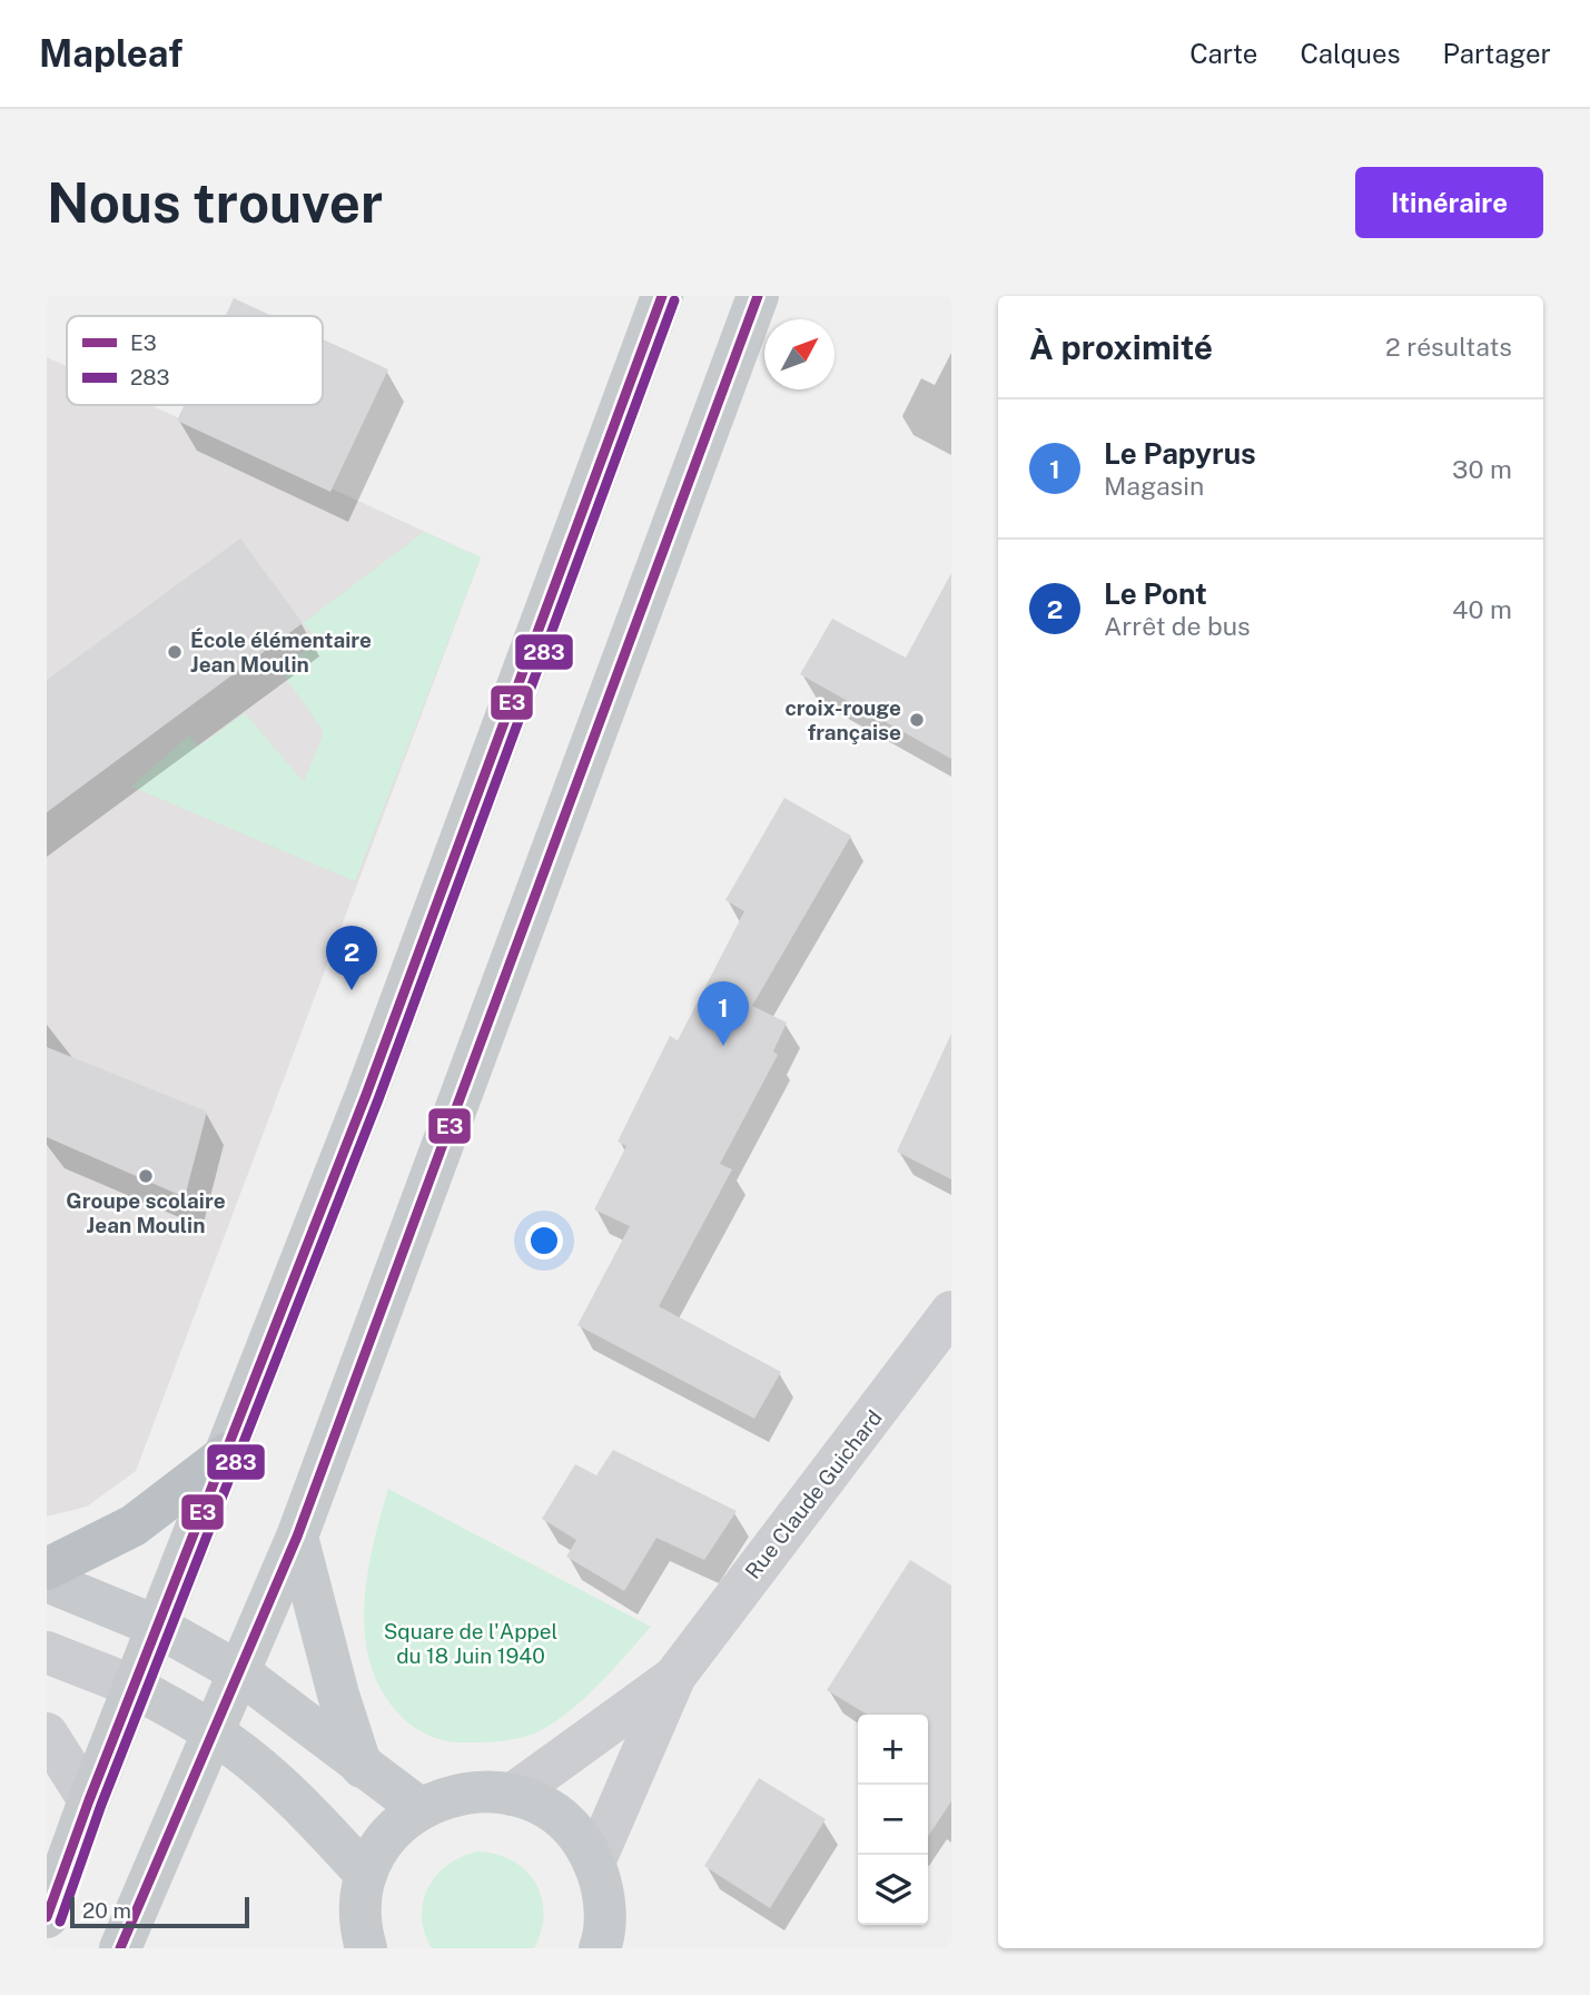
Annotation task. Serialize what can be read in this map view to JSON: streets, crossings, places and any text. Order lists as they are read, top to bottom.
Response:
{
  "streets": {
    "street": ["Rue Claude Guichard"]
  },
  "parks": ["Square de l'Appel du 18 Juin 1940"],
  "places": ["École élémentaire Jean Moulin", "croix-rouge française", "Groupe scolaire Jean Moulin"],
  "lines": ["transit line E3", "transit line 283"],
  "legend": ["E3", "283"],
  "scale_bar": "20 m",
  "north": "top right",
  "page": {
    "header": "Mapleaf",
    "nav": ["Carte", "Calques", "Partager"],
    "buttons": "Itinéraire",
    "title": "Nous trouver",
    "heading": ["À proximité", "2 résultats"],
    "list": [
      {
        "mark": "1",
        "name": "Le Papyrus",
        "note": "Magasin",
        "value": "30 m"
      },
      {
        "mark": "2",
        "name": "Le Pont",
        "note": "Arrêt de bus",
        "value": "40 m"
      }
    ],
    "pins": ["2", "1"],
    "map_buttons": ["+", "−"],
    "scale": "20 m"
  }
}
